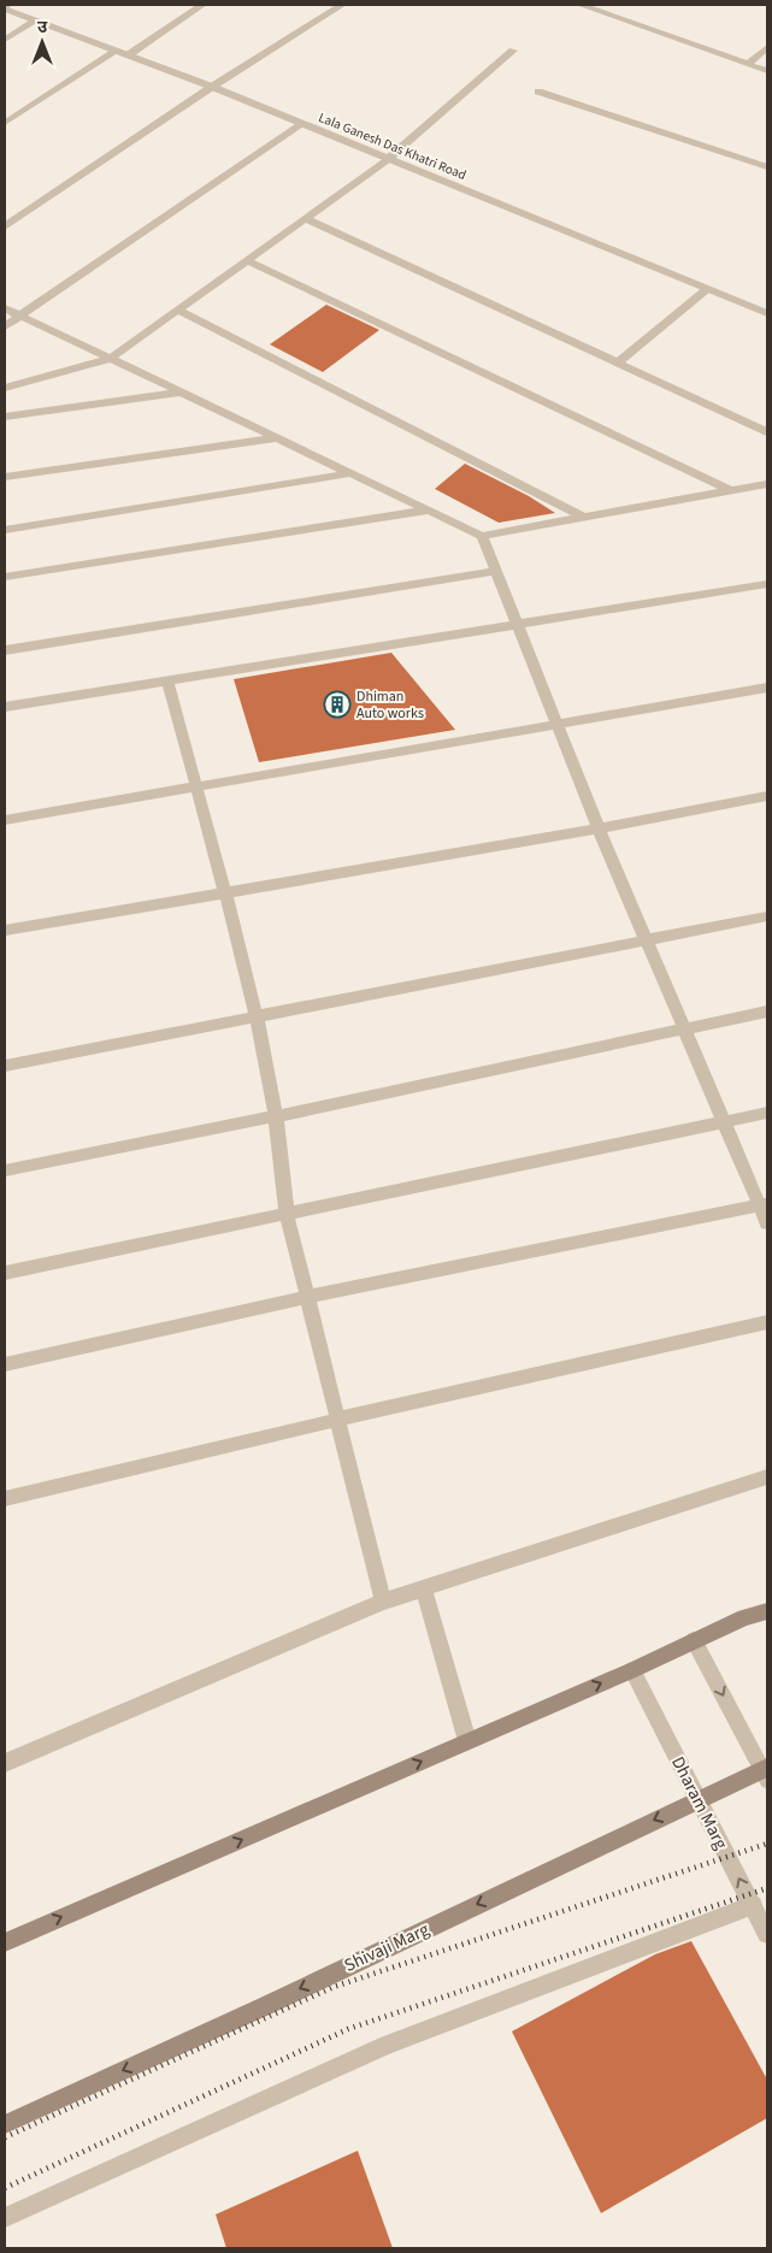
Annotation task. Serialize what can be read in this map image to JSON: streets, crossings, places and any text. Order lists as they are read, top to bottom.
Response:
{
  "streets": {
    "main road": ["Shivaji Marg"],
    "street": ["Lala Ganesh Das Khatri Road", "Dharam Marg"]
  },
  "crossings": [
    ["Dharam Marg", "Shivaji Marg"]
  ],
  "one_way": ["Dharam Marg", "Shivaji Marg"],
  "places": {
    "building": ["Dhiman Auto works"]
  },
  "north": "top"
}
